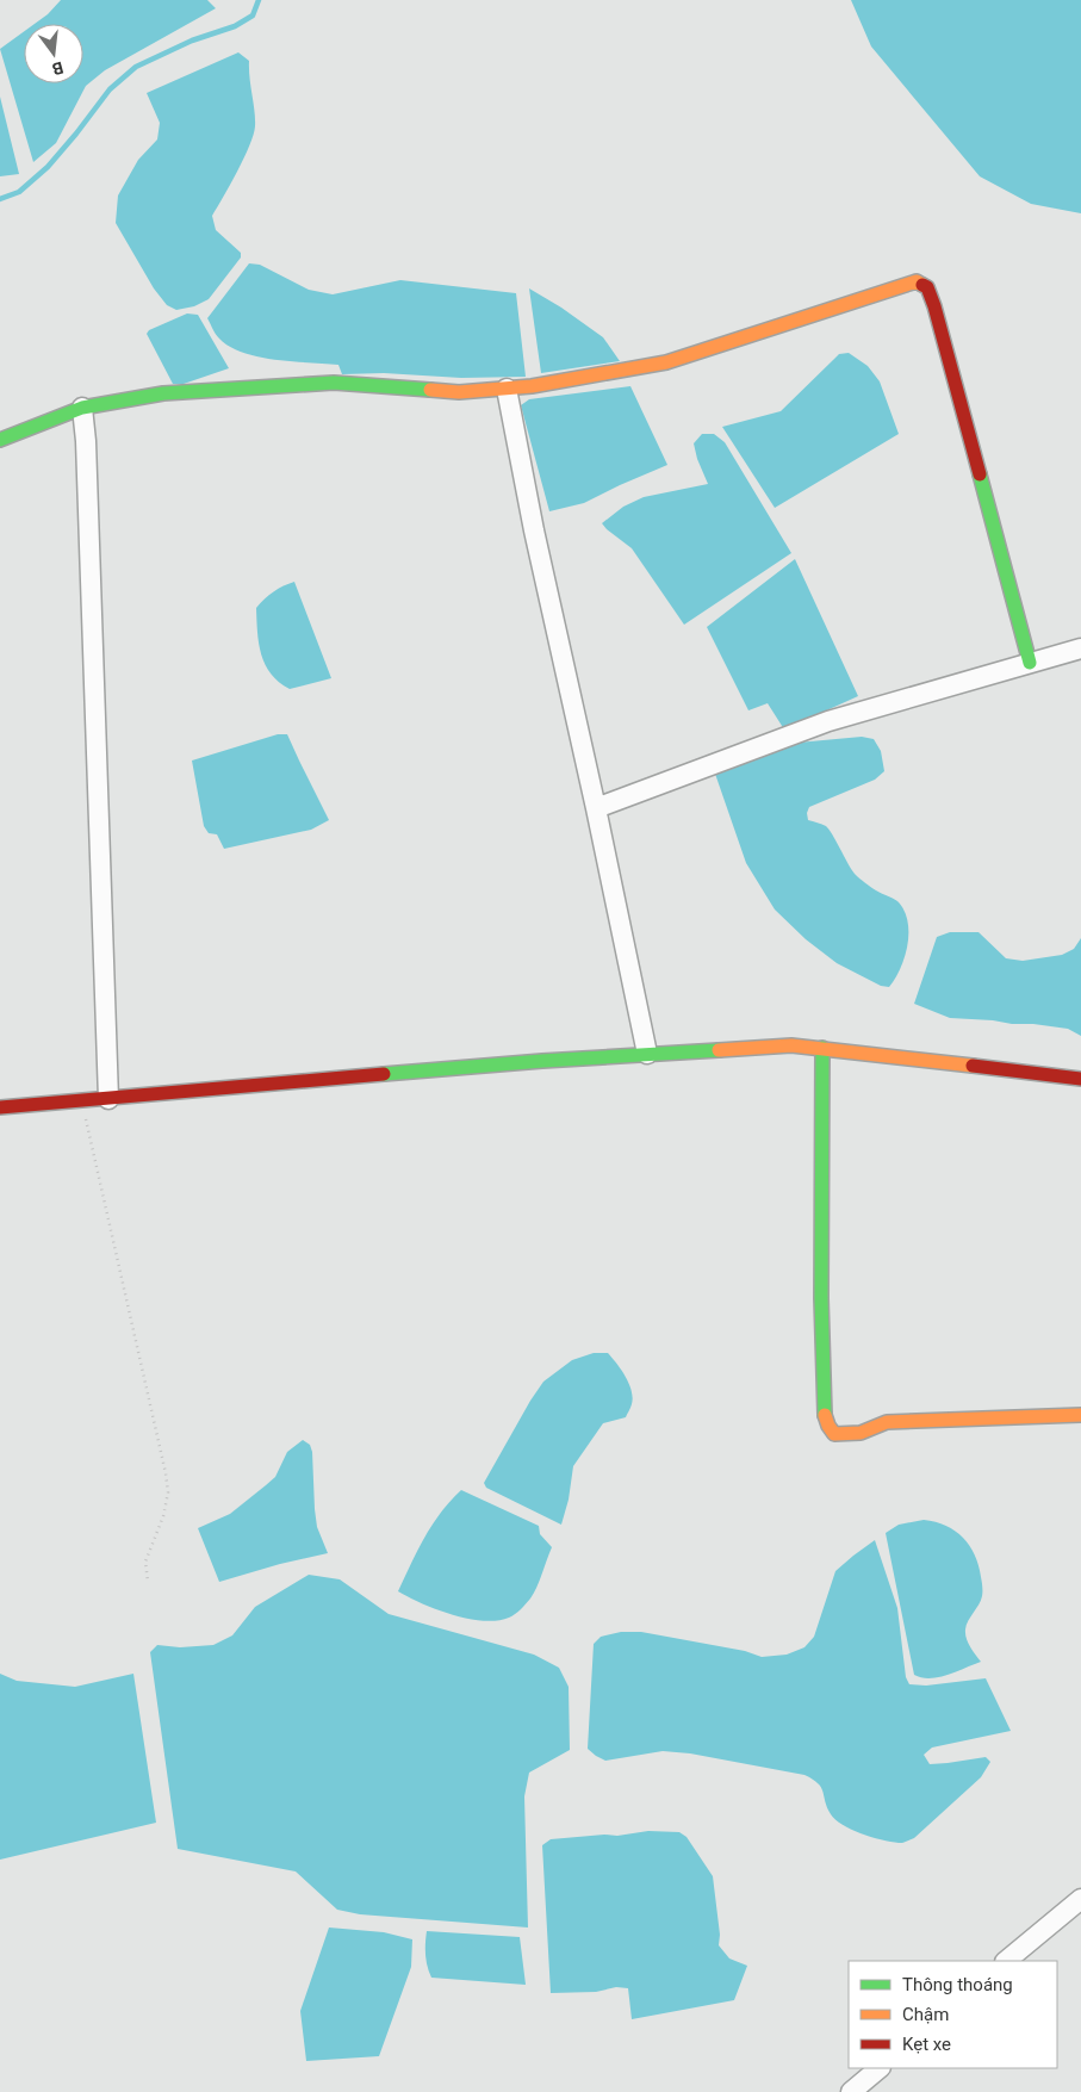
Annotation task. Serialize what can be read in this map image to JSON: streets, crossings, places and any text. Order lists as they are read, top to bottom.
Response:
{
  "legend": ["Thông thoáng", "Chậm", "Kẹt xe"],
  "north": "bottom"
}
